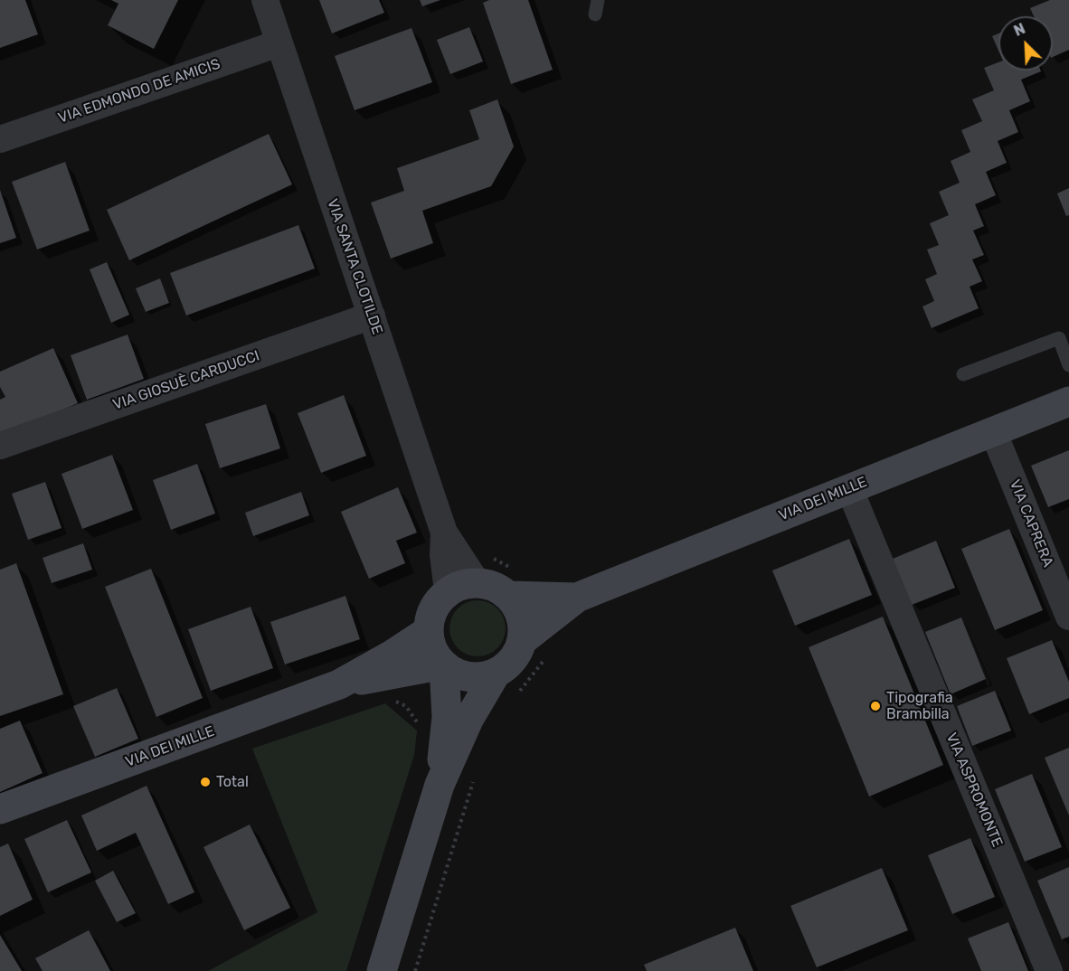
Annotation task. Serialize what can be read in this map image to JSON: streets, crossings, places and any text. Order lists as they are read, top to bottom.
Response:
{
  "streets": {
    "main road": ["VIA DEI MILLE"],
    "street": [
      "VIA EDMONDO DE AMICIS",
      "VIA SANTA CLOTILDE",
      "VIA GIOSUÈ CARDUCCI",
      "VIA CAPRERA",
      "VIA ASPROMONTE"
    ]
  },
  "crossings": [
    ["VIA EDMONDO DE AMICIS", "VIA SANTA CLOTILDE"],
    ["VIA SANTA CLOTILDE", "VIA GIOSUÈ CARDUCCI"],
    ["VIA SANTA CLOTILDE", "VIA DEI MILLE"],
    ["VIA DEI MILLE", "VIA CAPRERA"],
    ["VIA DEI MILLE", "VIA ASPROMONTE"]
  ],
  "places": ["Tipografia Brambilla", "Total"],
  "north": "top left"
}
